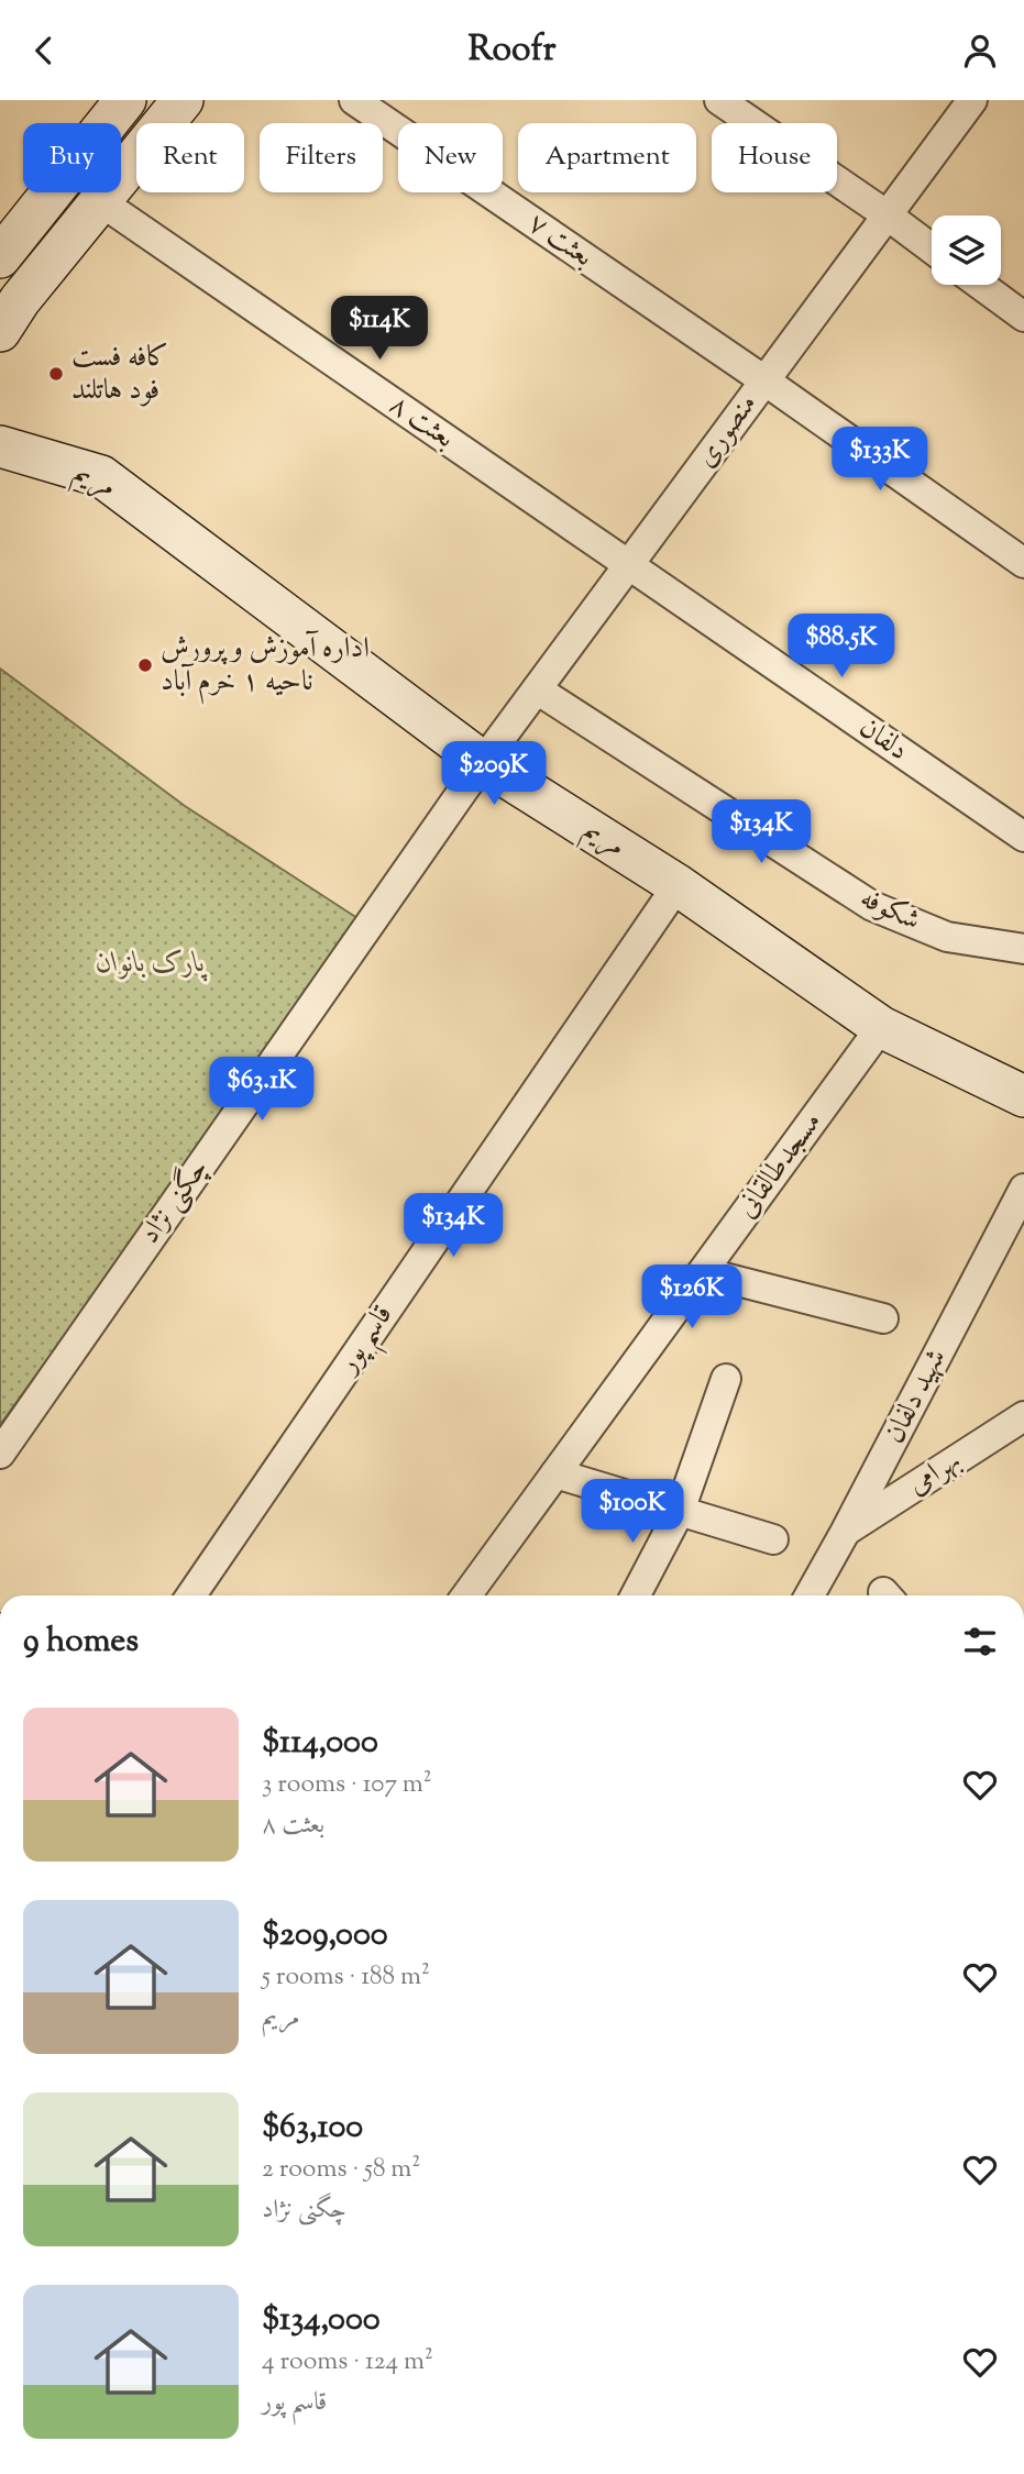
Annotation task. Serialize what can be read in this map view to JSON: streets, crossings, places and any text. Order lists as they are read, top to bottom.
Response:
{
  "streets": {
    "street": [
      "بعثت ۷",
      "بعثت ۸",
      "منصوری",
      "مریم",
      "دلفان",
      "شکوفه",
      "مسجدطالقانی",
      "چگنی نژاد",
      "قاسم پور",
      "شهید دلفان",
      "بهرامی"
    ]
  },
  "crossings": [
    ["بعثت ۷", "منصوری"],
    ["بعثت ۸", "منصوری"],
    ["بعثت ۸", "دلفان"],
    ["منصوری", "مریم"],
    ["منصوری", "دلفان"],
    ["منصوری", "شکوفه"],
    ["منصوری", "چگنی نژاد"],
    ["مریم", "مسجدطالقانی"],
    ["مریم", "چگنی نژاد"],
    ["مریم", "قاسم پور"],
    ["شهید دلفان", "بهرامی"]
  ],
  "parks": ["پارک بانوان"],
  "places": ["کافه فست فود هاتلند", "اداره آموزش و پرورش ناحیه ۱ خرم آباد"],
  "page": {
    "header": "Roofr",
    "chip": [
      "Buy",
      "Rent",
      "Filters",
      "New",
      "Apartment",
      "House"
    ],
    "price": [
      "$114K",
      "$133K",
      "$88.5K",
      "$209K",
      "$134K",
      "$63.1K",
      "$134K",
      "$126K",
      "$100K"
    ],
    "heading": "9 homes",
    "list": [
      {
        "name": "$114,000",
        "note": "3 rooms · 107 m² · بعثت ۸"
      },
      {
        "name": "$209,000",
        "note": "5 rooms · 188 m² · مریم"
      },
      {
        "name": "$63,100",
        "note": "2 rooms · 58 m² · چگنی نژاد"
      },
      {
        "name": "$134,000",
        "note": "4 rooms · 124 m² · قاسم پور"
      }
    ]
  }
}
